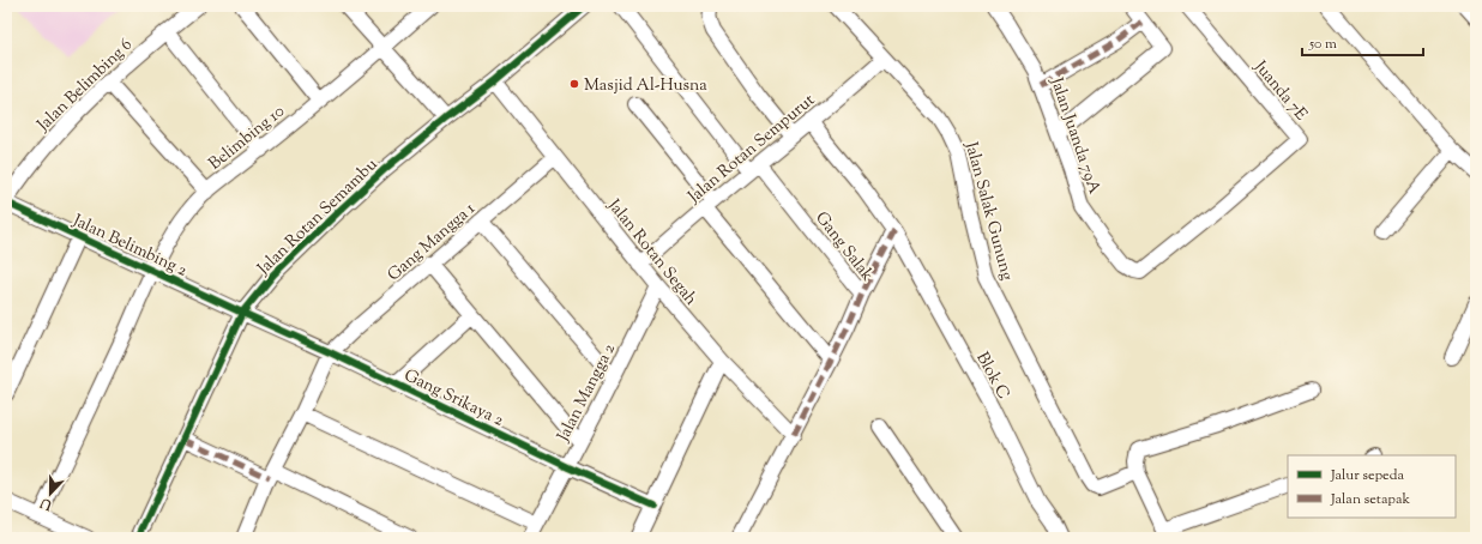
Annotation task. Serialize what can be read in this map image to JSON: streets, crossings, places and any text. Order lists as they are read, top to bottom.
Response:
{
  "streets": {
    "street": [
      "Jalan Belimbing 6",
      "Juanda 7E",
      "Jalan Juanda 79A",
      "Belimbing 10",
      "Jalan Rotan Sempurut",
      "Jalan Salak Gunung",
      "Jalan Rotan Semambu",
      "Gang Mangga 1",
      "Jalan Belimbing 2",
      "Gang Salak",
      "Jalan Rotan Segah",
      "Blok C",
      "Jalan Mangga 2",
      "Gang Srikaya 2"
    ]
  },
  "crossings": [
    ["Jalan Belimbing 6", "Jalan Belimbing 2"],
    ["Juanda 7E", "Jalan Juanda 79A"],
    ["Belimbing 10", "Jalan Belimbing 2"],
    ["Jalan Rotan Sempurut", "Jalan Salak Gunung"],
    ["Jalan Rotan Sempurut", "Gang Salak"],
    ["Jalan Rotan Sempurut", "Jalan Rotan Segah"],
    ["Jalan Rotan Sempurut", "Blok C"],
    ["Jalan Rotan Semambu", "Jalan Belimbing 2"],
    ["Jalan Rotan Semambu", "Jalan Rotan Segah"],
    ["Jalan Rotan Semambu", "Gang Srikaya 2"],
    ["Gang Mangga 1", "Jalan Rotan Segah"],
    ["Gang Mangga 1", "Gang Srikaya 2"],
    ["Jalan Belimbing 2", "Gang Srikaya 2"],
    ["Gang Salak", "Jalan Rotan Segah"],
    ["Jalan Rotan Segah", "Jalan Mangga 2"],
    ["Jalan Mangga 2", "Gang Srikaya 2"]
  ],
  "places": ["Masjid Al-Husna"],
  "legend": ["Jalur sepeda", "Jalan setapak"],
  "scale_bar": "50 m",
  "north": "bottom"
}
